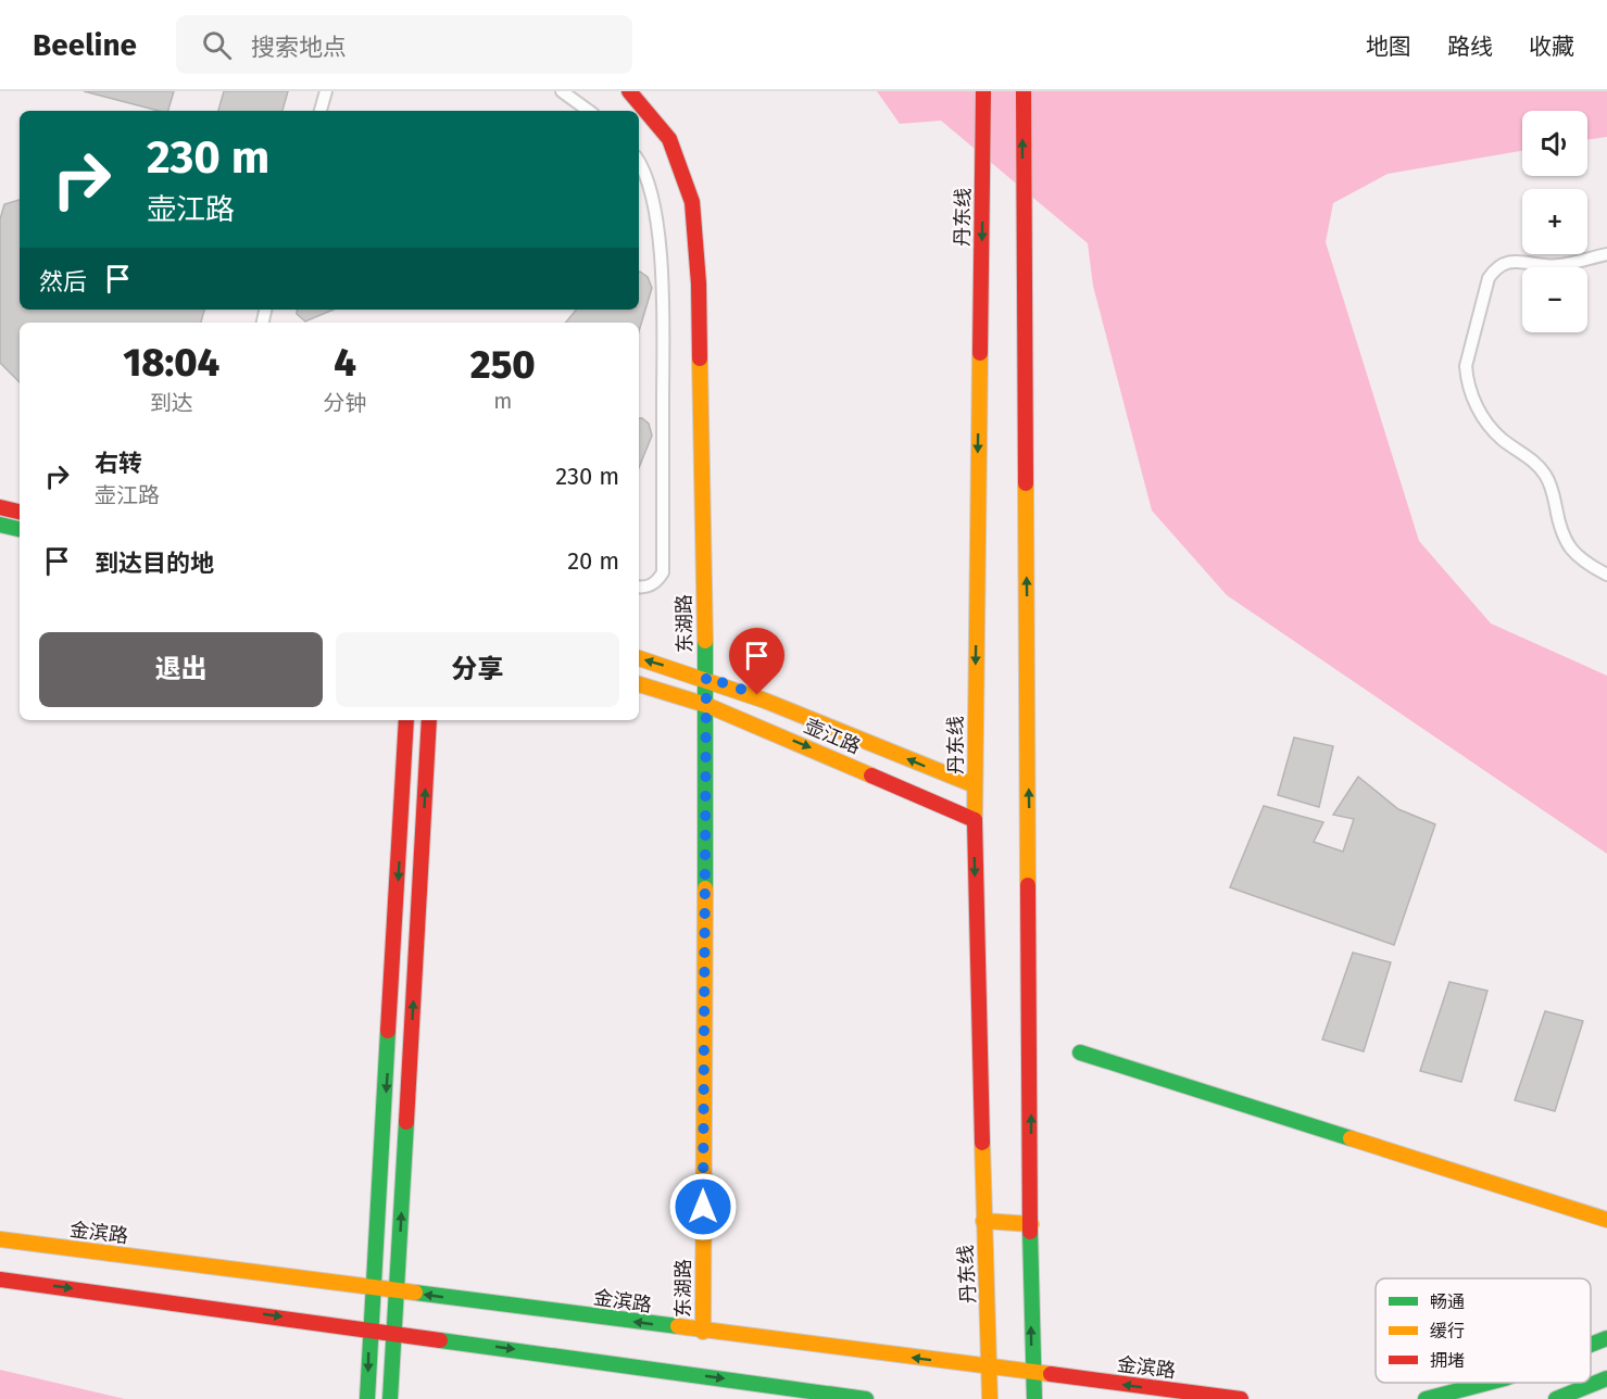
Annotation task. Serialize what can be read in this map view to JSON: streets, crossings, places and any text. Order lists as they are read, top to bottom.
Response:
{
  "streets": {
    "main road": [
      "丹东线",
      "东湖路",
      "壶江路",
      "金滨路"
    ]
  },
  "crossings": [
    ["丹东线", "壶江路"],
    ["丹东线", "金滨路"],
    ["东湖路", "壶江路"],
    ["东湖路", "金滨路"]
  ],
  "legend": ["畅通", "缓行", "拥堵"],
  "page": {
    "header": "Beeline",
    "search": "搜索地点",
    "nav": ["地图", "路线", "收藏"],
    "map_buttons": ["+", "−"],
    "turn": ["230 m", "壶江路"],
    "then": "然后",
    "eta": [
      "18:04",
      "到达",
      "4",
      "分钟",
      "250",
      "m"
    ],
    "list": [
      {
        "name": "右转",
        "note": "壶江路",
        "value": "230 m"
      },
      {
        "name": "到达目的地",
        "value": "20 m"
      }
    ],
    "buttons": ["退出", "分享"]
  }
}
